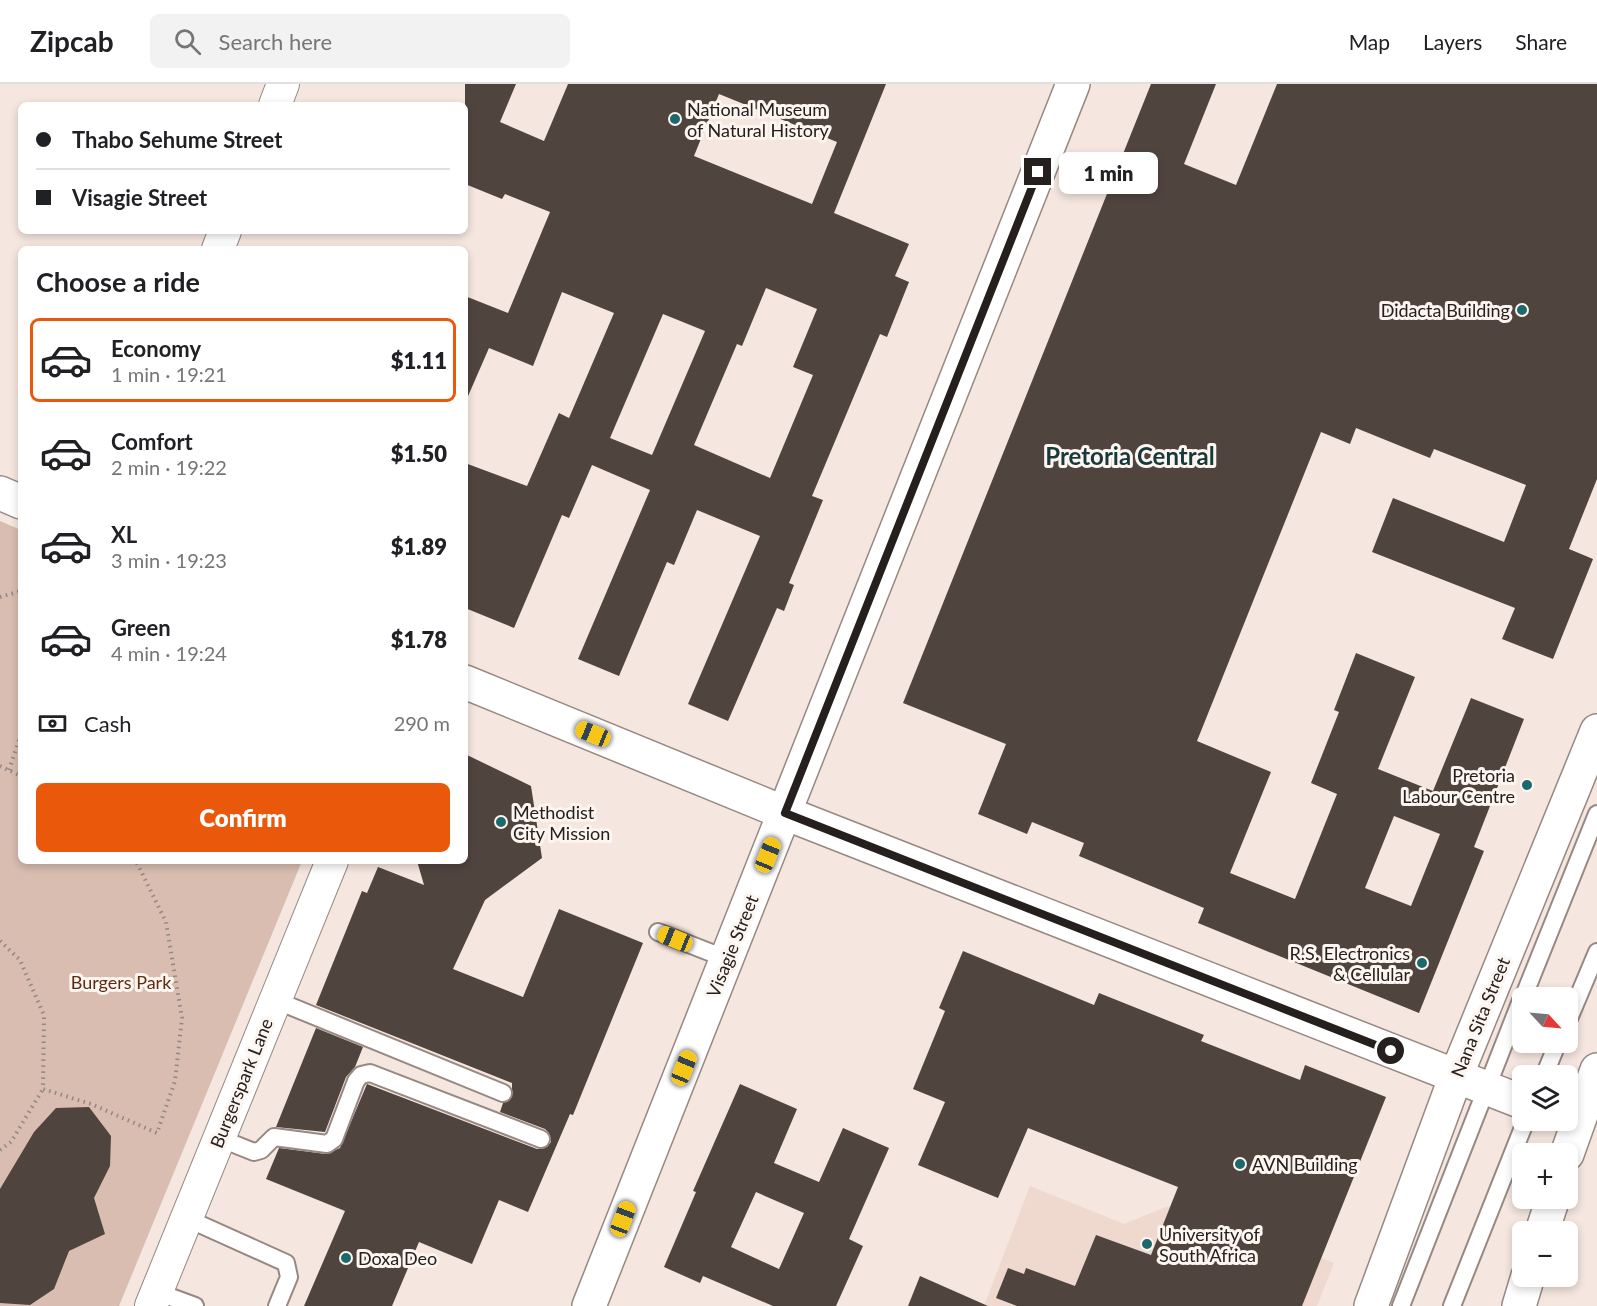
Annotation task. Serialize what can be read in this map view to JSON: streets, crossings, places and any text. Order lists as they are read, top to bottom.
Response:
{
  "streets": {
    "main road": ["Visagie Street", "Nana Sita Street"],
    "street": ["Burgerspark Lane"]
  },
  "districts": ["Pretoria Central"],
  "parks": ["Burgers Park"],
  "places": [
    "National Museum of Natural History",
    "Didacta Building",
    "Pretoria Labour Centre",
    "Methodist City Mission",
    "R.S. Electronics & Cellular",
    "AVN Building",
    "University of South Africa",
    "Doxa Deo"
  ],
  "north": "bottom right",
  "page": {
    "header": "Zipcab",
    "search": "Search here",
    "nav": ["Map", "Layers", "Share"],
    "banner": ["Thabo Sehume Street", "Visagie Street"],
    "bubble": "1 min",
    "heading": "Choose a ride",
    "list": [
      {
        "name": "Economy",
        "note": "1 min · 19:21",
        "value": "$1.11"
      },
      {
        "name": "Comfort",
        "note": "2 min · 19:22",
        "value": "$1.50"
      },
      {
        "name": "XL",
        "note": "3 min · 19:23",
        "value": "$1.89"
      },
      {
        "name": "Green",
        "note": "4 min · 19:24",
        "value": "$1.78"
      }
    ],
    "pay": ["Cash", "290 m"],
    "buttons": "Confirm",
    "map_buttons": ["+", "−"]
  }
}
